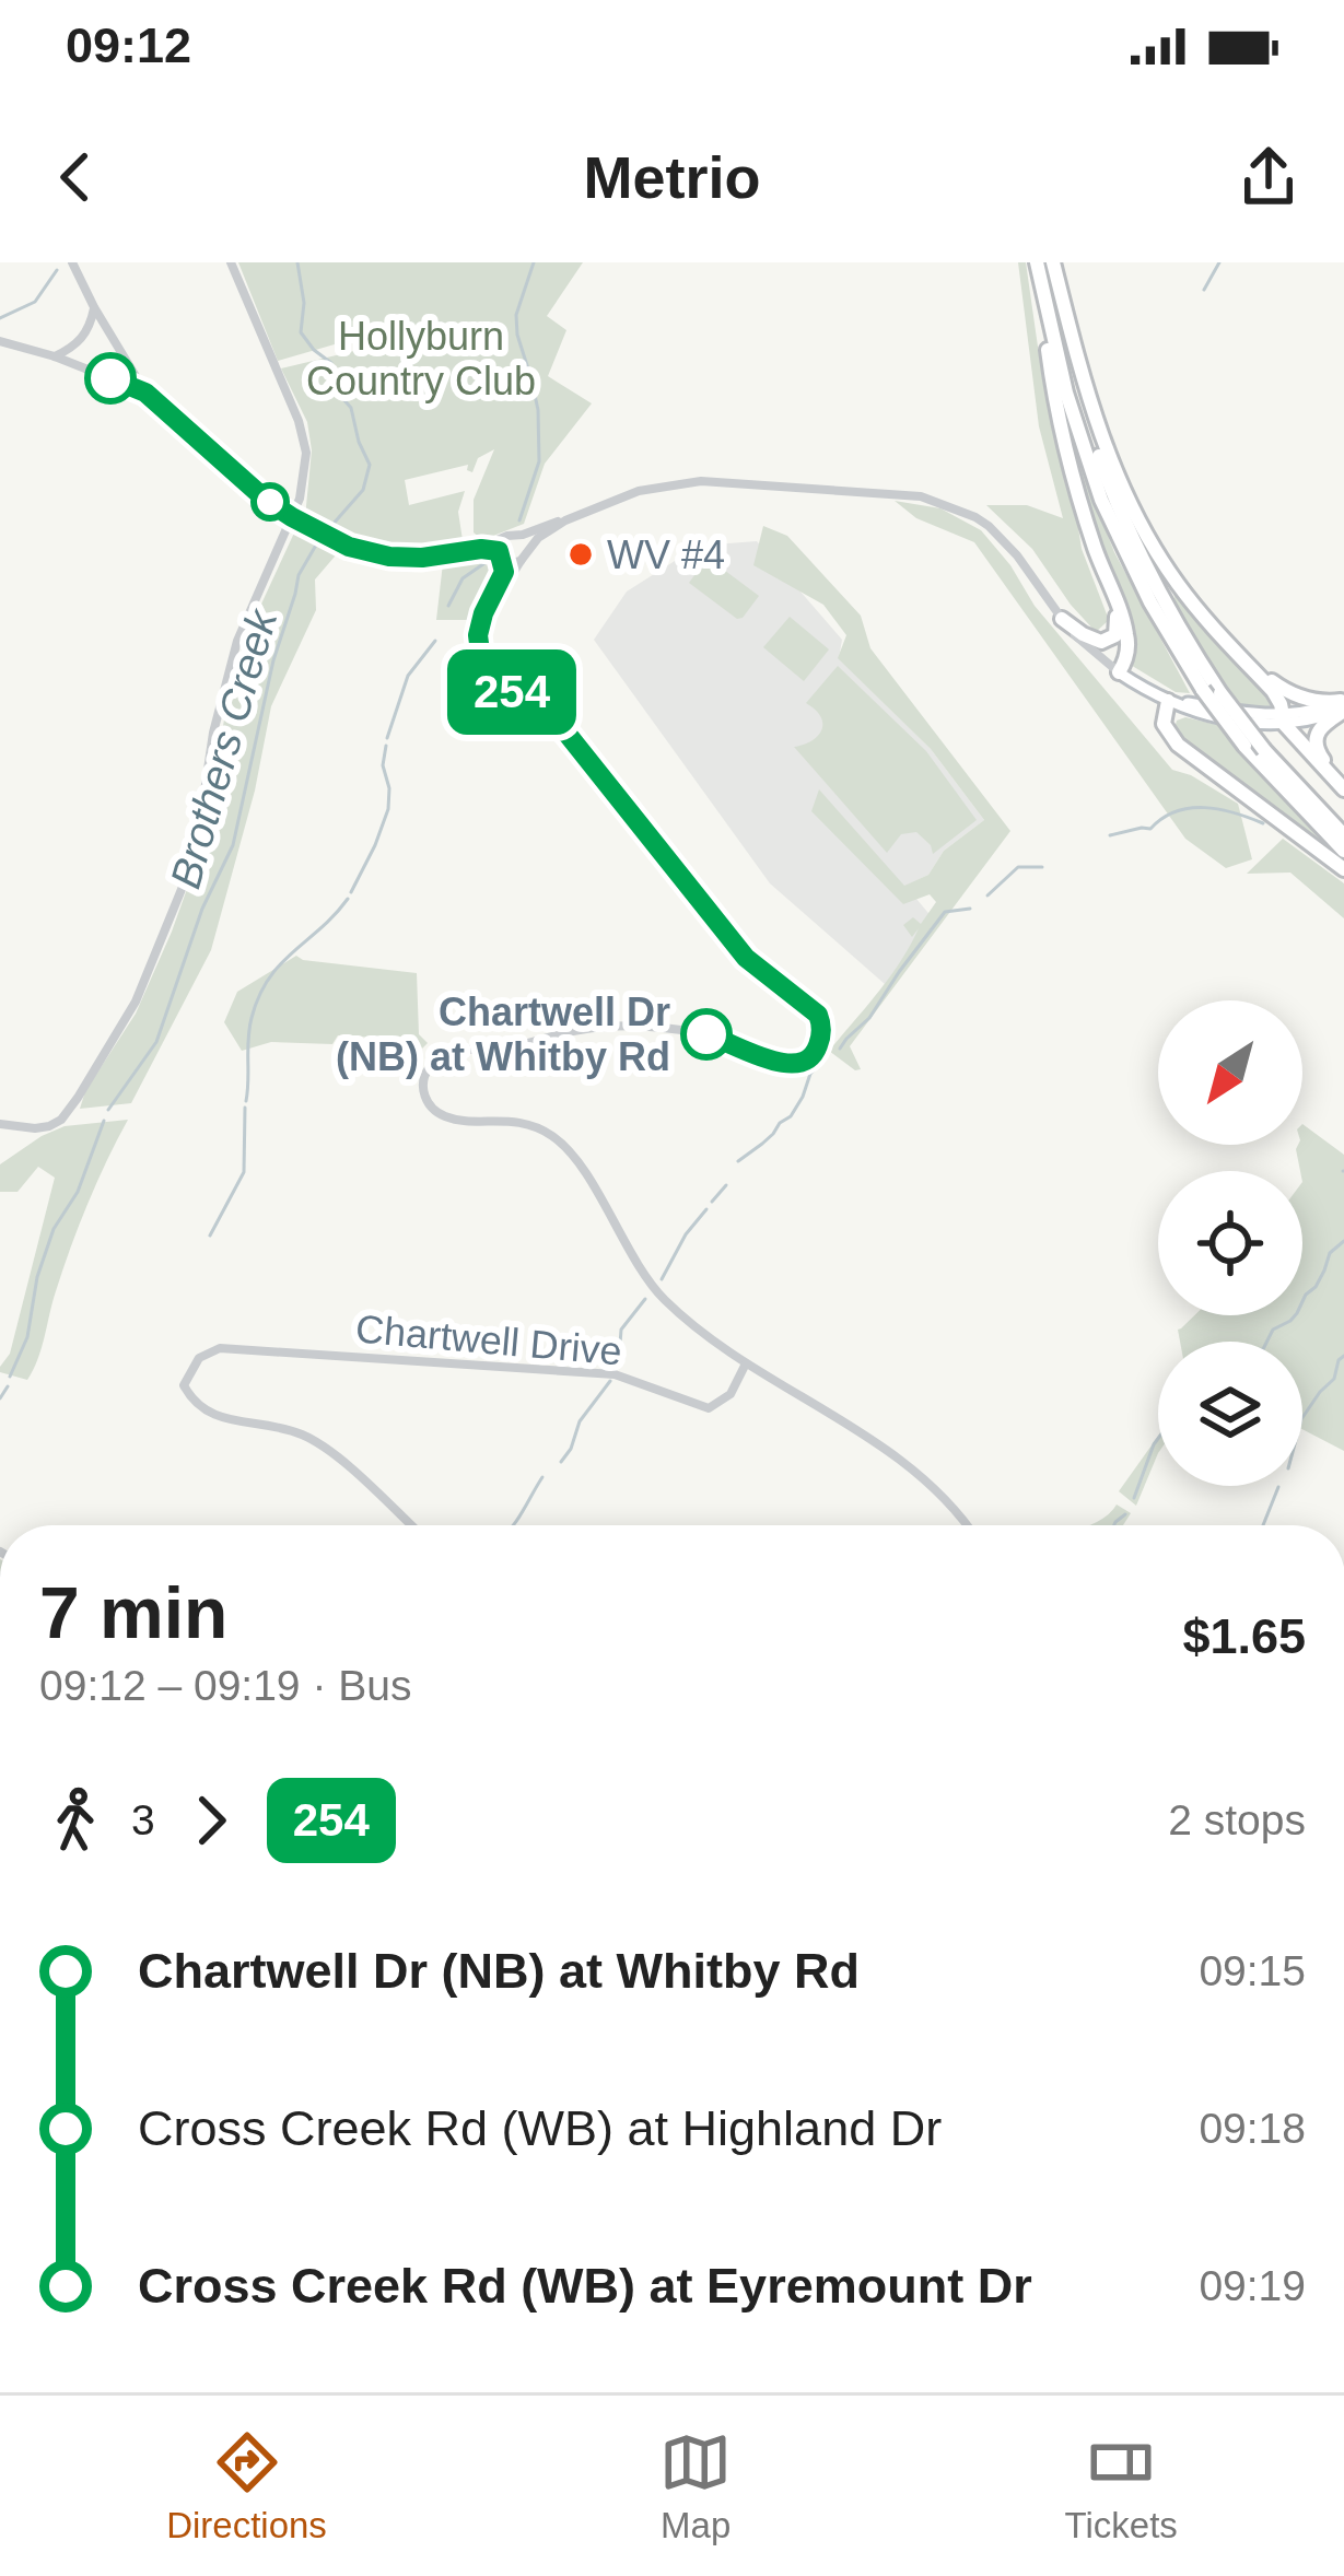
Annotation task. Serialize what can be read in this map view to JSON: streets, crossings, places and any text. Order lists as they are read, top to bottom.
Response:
{
  "streets": {
    "street": ["Chartwell Drive"]
  },
  "water": ["Brothers Creek"],
  "parks": ["Hollyburn Country Club"],
  "places": ["WV #4", "Chartwell Dr (NB) at Whitby Rd"],
  "lines": ["bus line 254"],
  "north": "bottom left",
  "page": {
    "status": "09:12",
    "header": "Metrio",
    "on_map": "254",
    "heading": ["7 min", "09:12 – 09:19 · Bus", "$1.65"],
    "legs": ["3", "254", "2 stops"],
    "list": [
      {
        "name": "Chartwell Dr (NB) at Whitby Rd",
        "value": "09:15"
      },
      {
        "name": "Cross Creek Rd (WB) at Highland Dr",
        "value": "09:18"
      },
      {
        "name": "Cross Creek Rd (WB) at Eyremount Dr",
        "value": "09:19"
      }
    ],
    "tabs": ["Directions", "Map", "Tickets"]
  }
}
